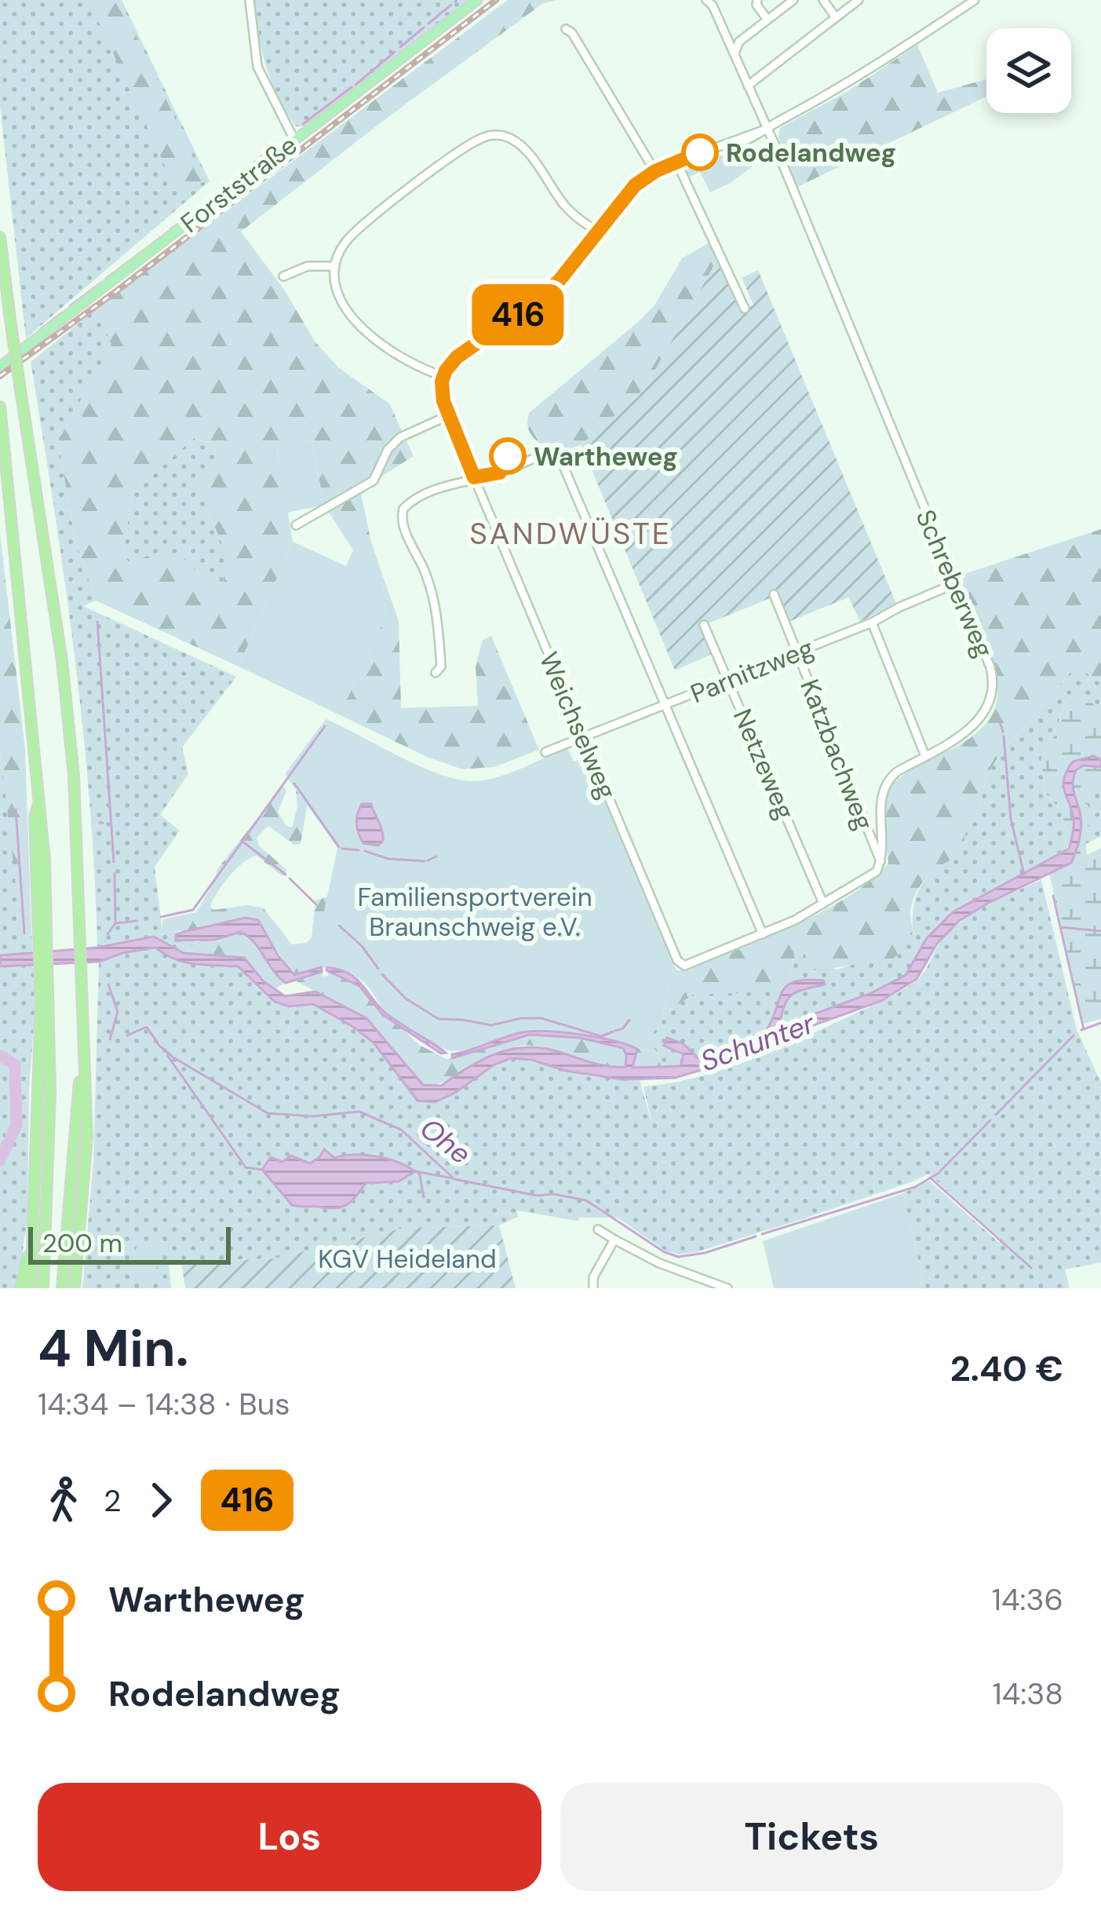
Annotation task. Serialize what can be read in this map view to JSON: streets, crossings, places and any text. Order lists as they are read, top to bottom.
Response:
{
  "streets": {
    "main road": ["Forststraße"],
    "street": [
      "Schreberweg",
      "Parnitzweg",
      "Weichselweg",
      "Katzbachweg",
      "Netzeweg"
    ]
  },
  "crossings": [
    ["Schreberweg", "Parnitzweg"],
    ["Schreberweg", "Katzbachweg"],
    ["Parnitzweg", "Weichselweg"],
    ["Parnitzweg", "Katzbachweg"],
    ["Parnitzweg", "Netzeweg"]
  ],
  "districts": ["SANDWÜSTE"],
  "water": ["Schunter", "Ohe"],
  "parks": ["Familiensportverein Braunschweig e.V.", "KGV Heideland"],
  "places": ["Rodelandweg", "Wartheweg"],
  "lines": ["bus line 416"],
  "scale_bar": "200 m",
  "page": {
    "on_map": "416",
    "scale": "200 m",
    "heading": ["4 Min.", "14:34 – 14:38 · Bus", "2.40 €"],
    "legs": ["2", "416"],
    "list": [
      {
        "name": "Wartheweg",
        "value": "14:36"
      },
      {
        "name": "Rodelandweg",
        "value": "14:38"
      }
    ],
    "buttons": ["Los", "Tickets"]
  }
}
